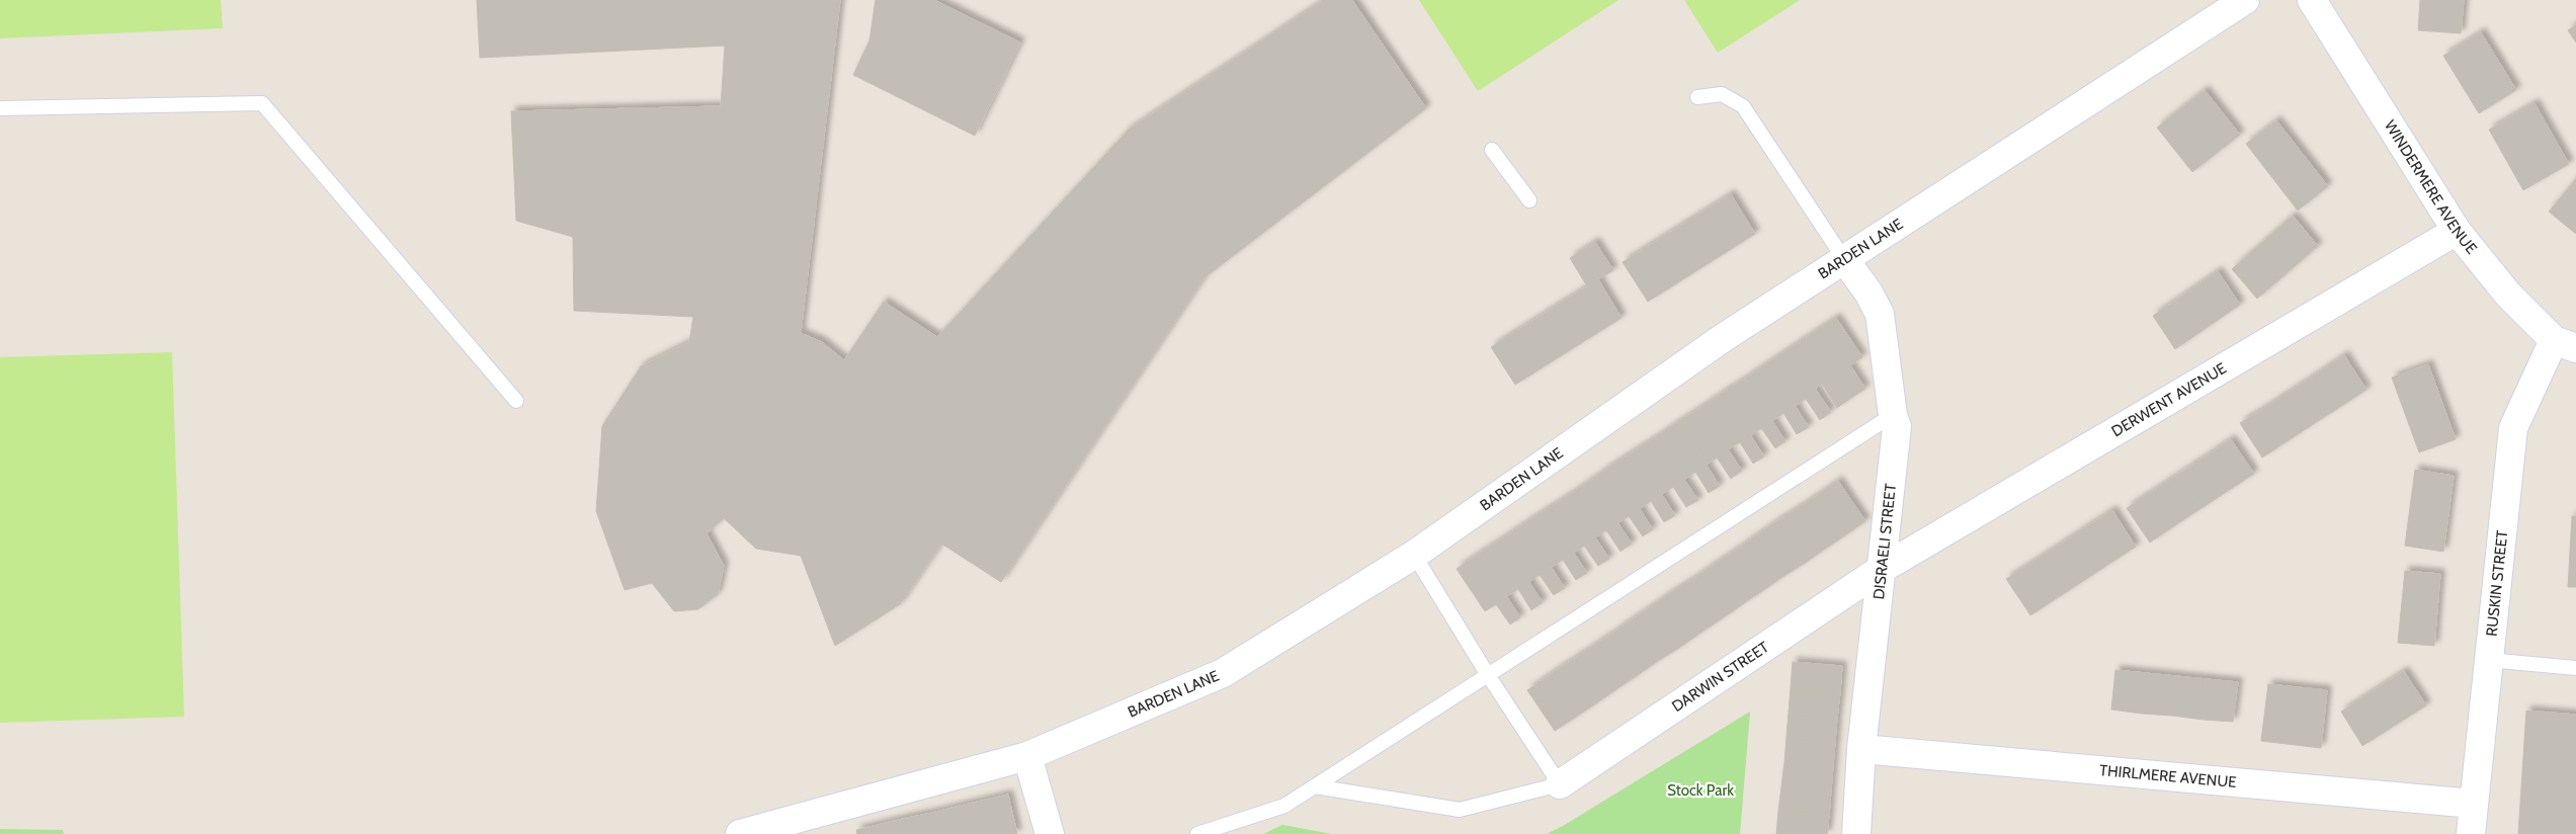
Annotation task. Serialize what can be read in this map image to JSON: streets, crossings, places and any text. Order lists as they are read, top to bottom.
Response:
{
  "streets": {
    "street": [
      "WINDERMERE AVENUE",
      "BARDEN LANE",
      "DERWENT AVENUE",
      "DISRAELI STREET",
      "RUSKIN STREET",
      "DARWIN STREET",
      "THIRLMERE AVENUE"
    ]
  },
  "crossings": [
    ["WINDERMERE AVENUE", "DERWENT AVENUE"],
    ["WINDERMERE AVENUE", "RUSKIN STREET"],
    ["BARDEN LANE", "DISRAELI STREET"],
    ["DERWENT AVENUE", "DISRAELI STREET"],
    ["DERWENT AVENUE", "DARWIN STREET"],
    ["DISRAELI STREET", "DARWIN STREET"],
    ["DISRAELI STREET", "THIRLMERE AVENUE"],
    ["RUSKIN STREET", "THIRLMERE AVENUE"]
  ],
  "parks": ["Stock Park"]
}
